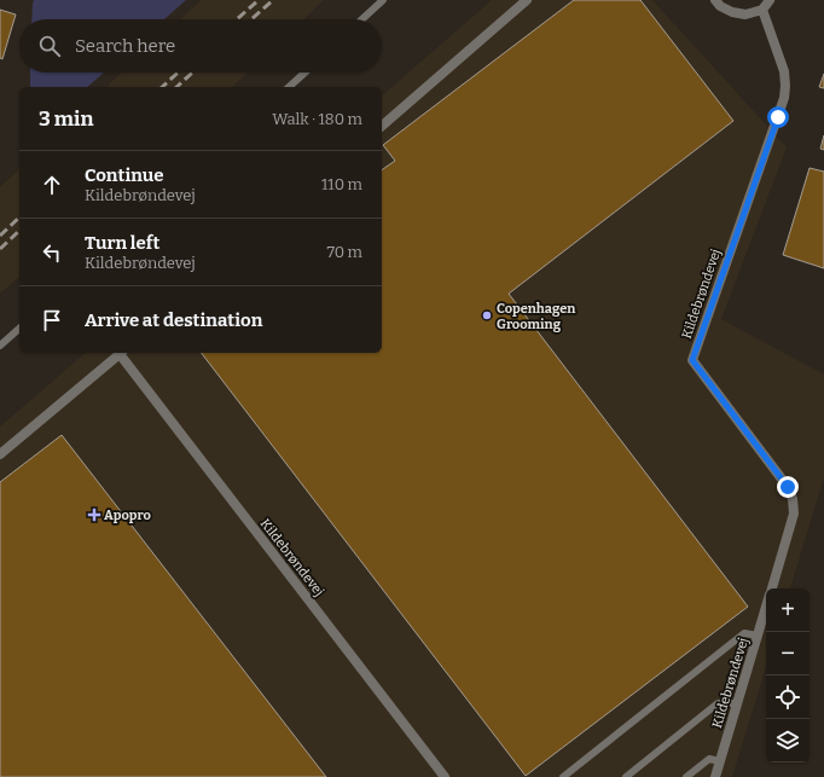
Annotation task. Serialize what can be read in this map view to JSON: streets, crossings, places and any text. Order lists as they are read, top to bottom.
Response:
{
  "streets": {
    "street": ["Kildebrøndevej"]
  },
  "places": {
    "other": ["Copenhagen Grooming"],
    "health": ["Apopro"]
  },
  "page": {
    "search": "Search here",
    "heading": ["3 min", "Walk · 180 m"],
    "list": [
      ["Continue", "Kildebrøndevej", "110 m"],
      ["Turn left", "Kildebrøndevej", "70 m"],
      "Arrive at destination"
    ],
    "map_buttons": ["+", "−"]
  }
}
